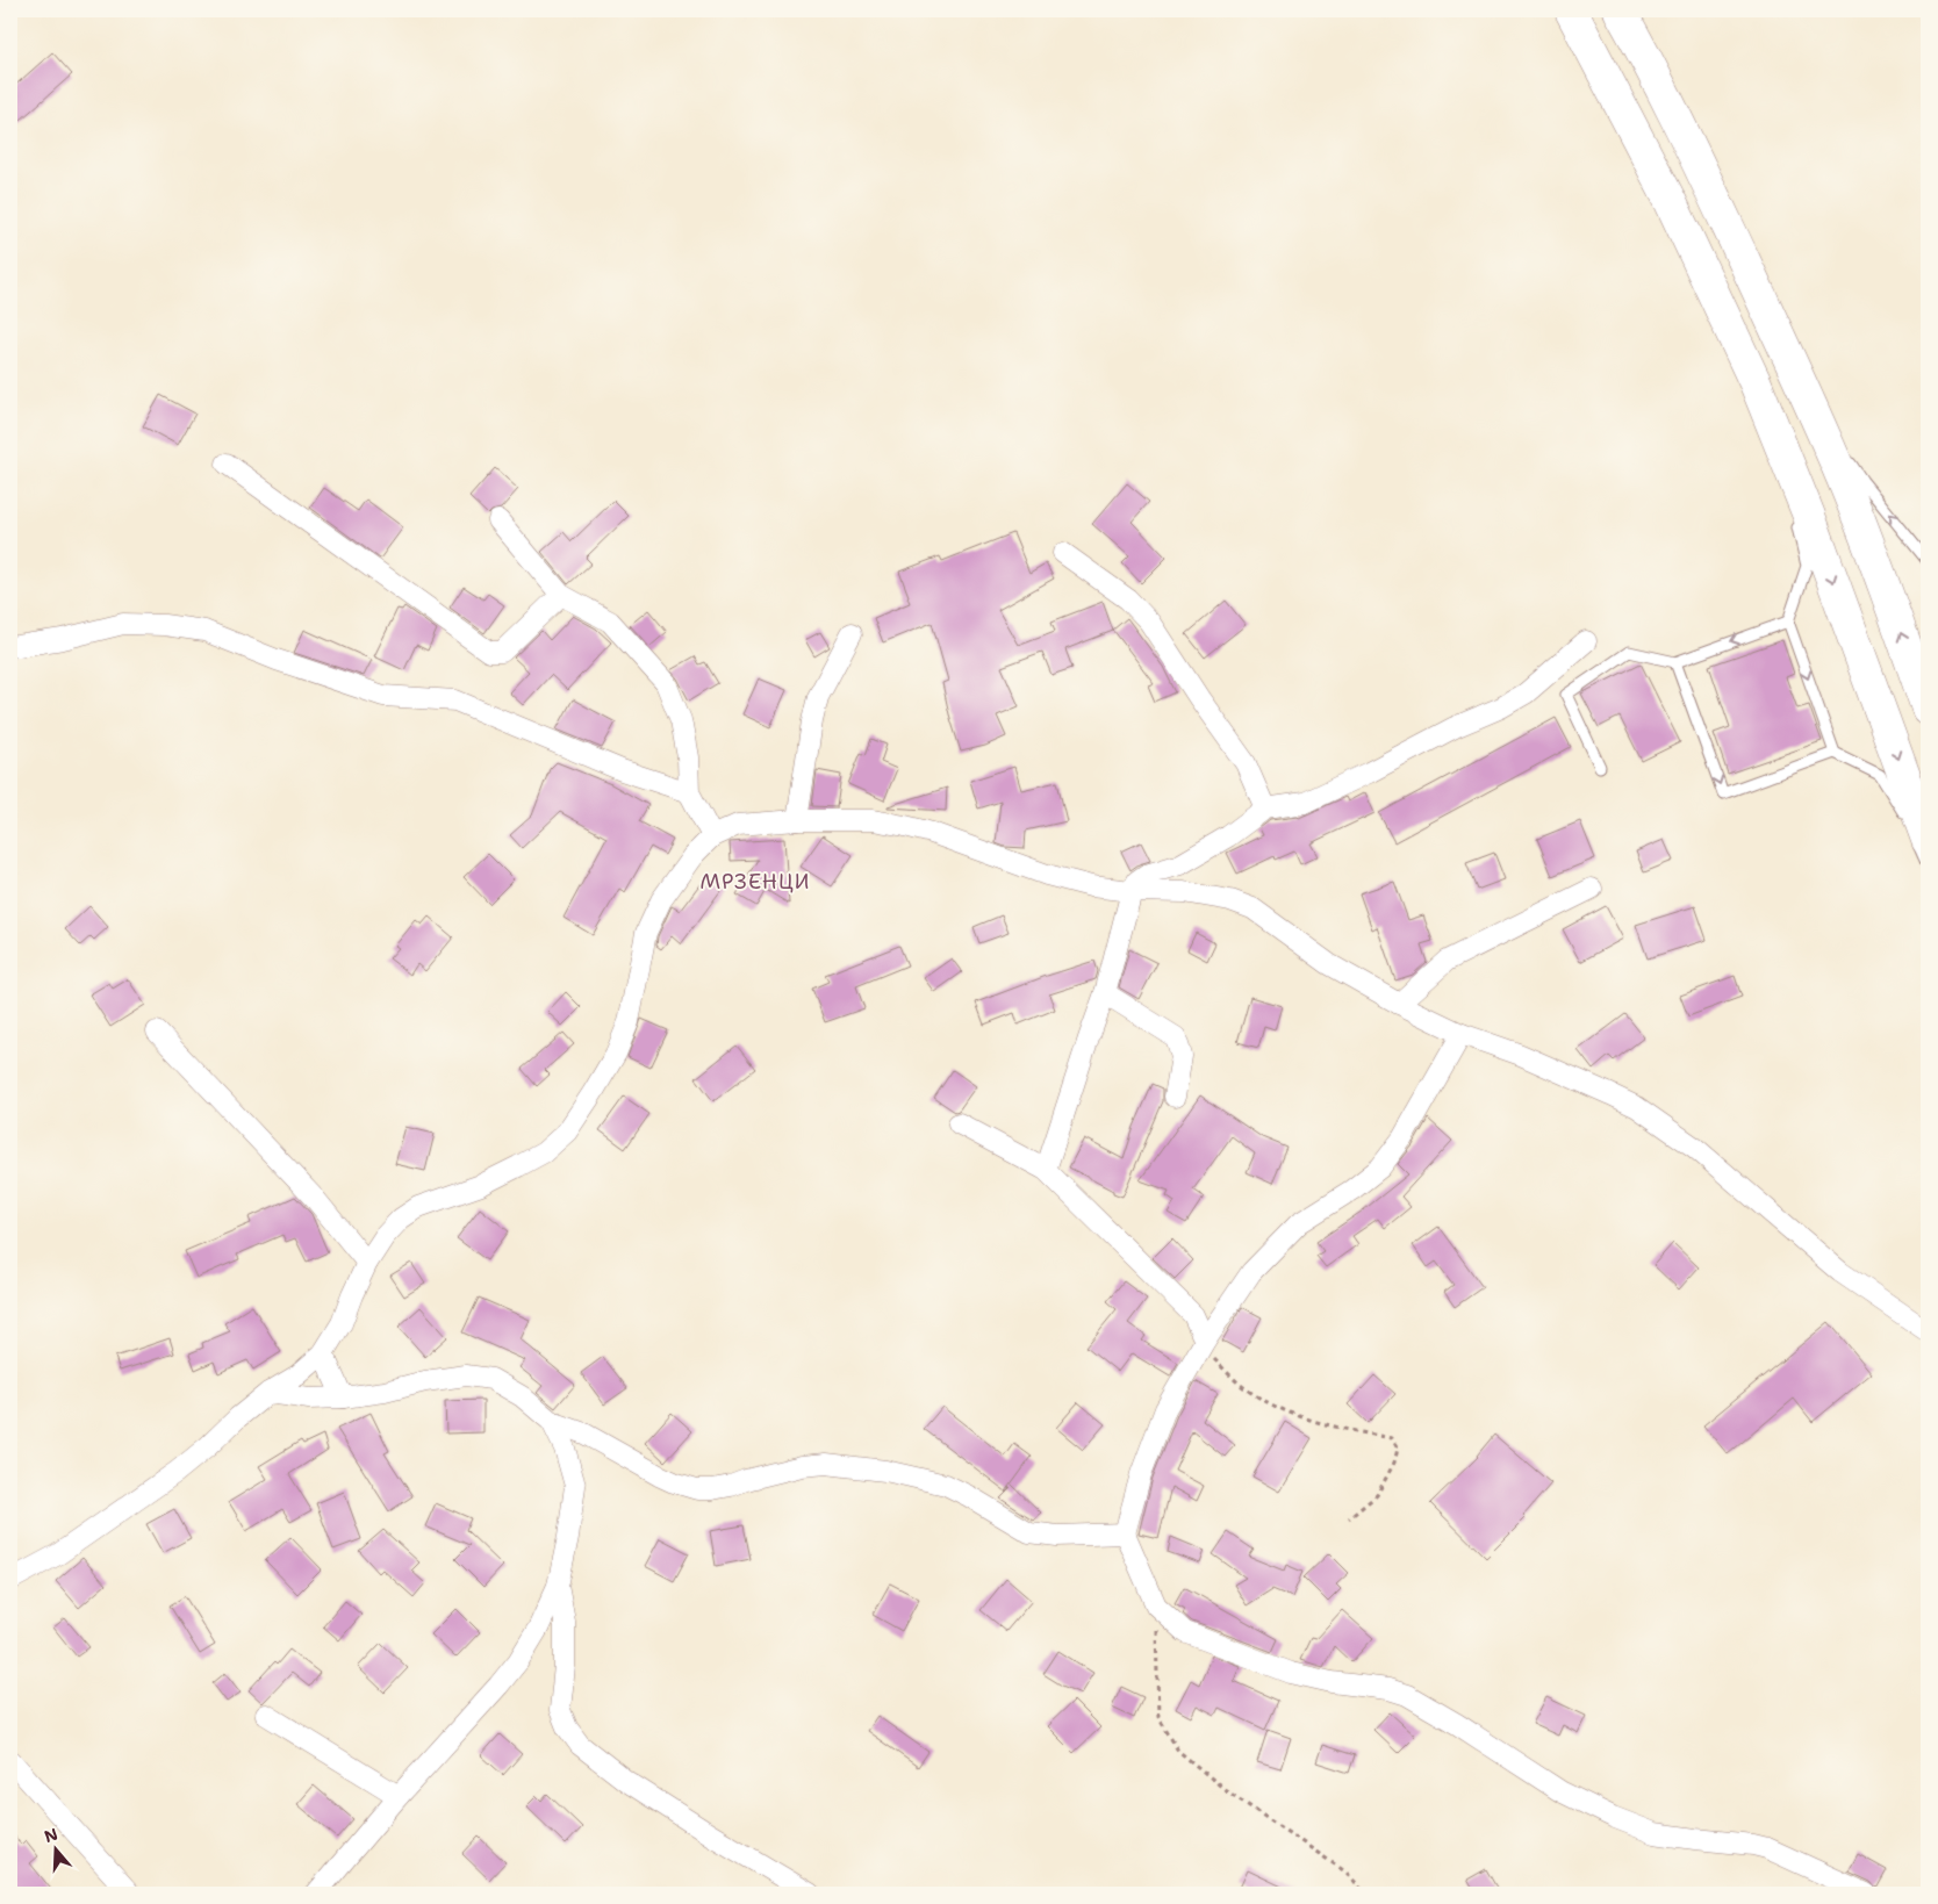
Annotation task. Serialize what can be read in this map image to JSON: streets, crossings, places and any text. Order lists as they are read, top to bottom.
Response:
{
  "districts": ["МРЗЕНЦИ"],
  "north": "top"
}
